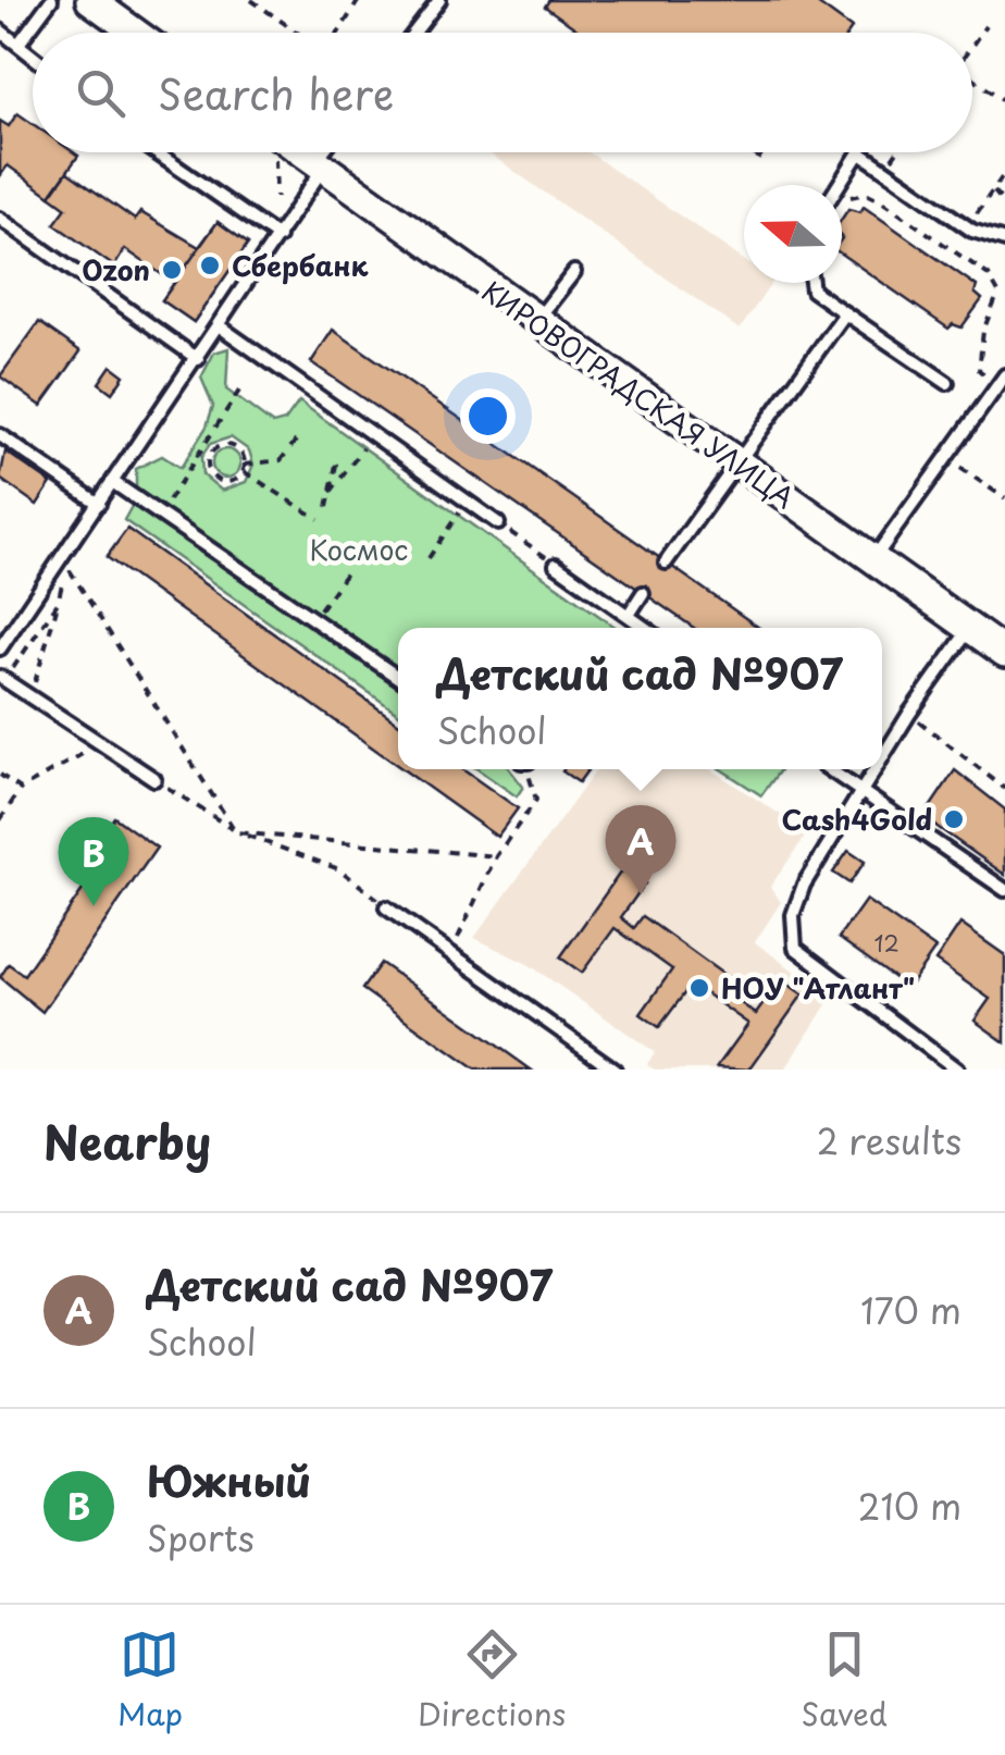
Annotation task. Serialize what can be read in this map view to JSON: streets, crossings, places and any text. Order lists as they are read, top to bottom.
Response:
{
  "streets": {
    "street": ["КИРОВОГРАДСКАЯ УЛИЦА"]
  },
  "parks": ["Космос"],
  "places": [
    "Сбербанк",
    "Ozon",
    "Cash4Gold",
    "НОУ \"Атлант\""
  ],
  "house_numbers": ["12"],
  "north": "left",
  "page": {
    "search": "Search here",
    "popup": ["Детский сад №907", "School"],
    "pins": ["A", "B"],
    "heading": ["Nearby", "2 results"],
    "list": [
      {
        "mark": "A",
        "name": "Детский сад №907",
        "note": "School",
        "value": "170 m"
      },
      {
        "mark": "B",
        "name": "Южный",
        "note": "Sports",
        "value": "210 m"
      }
    ],
    "nav": ["Map", "Directions", "Saved"]
  }
}
